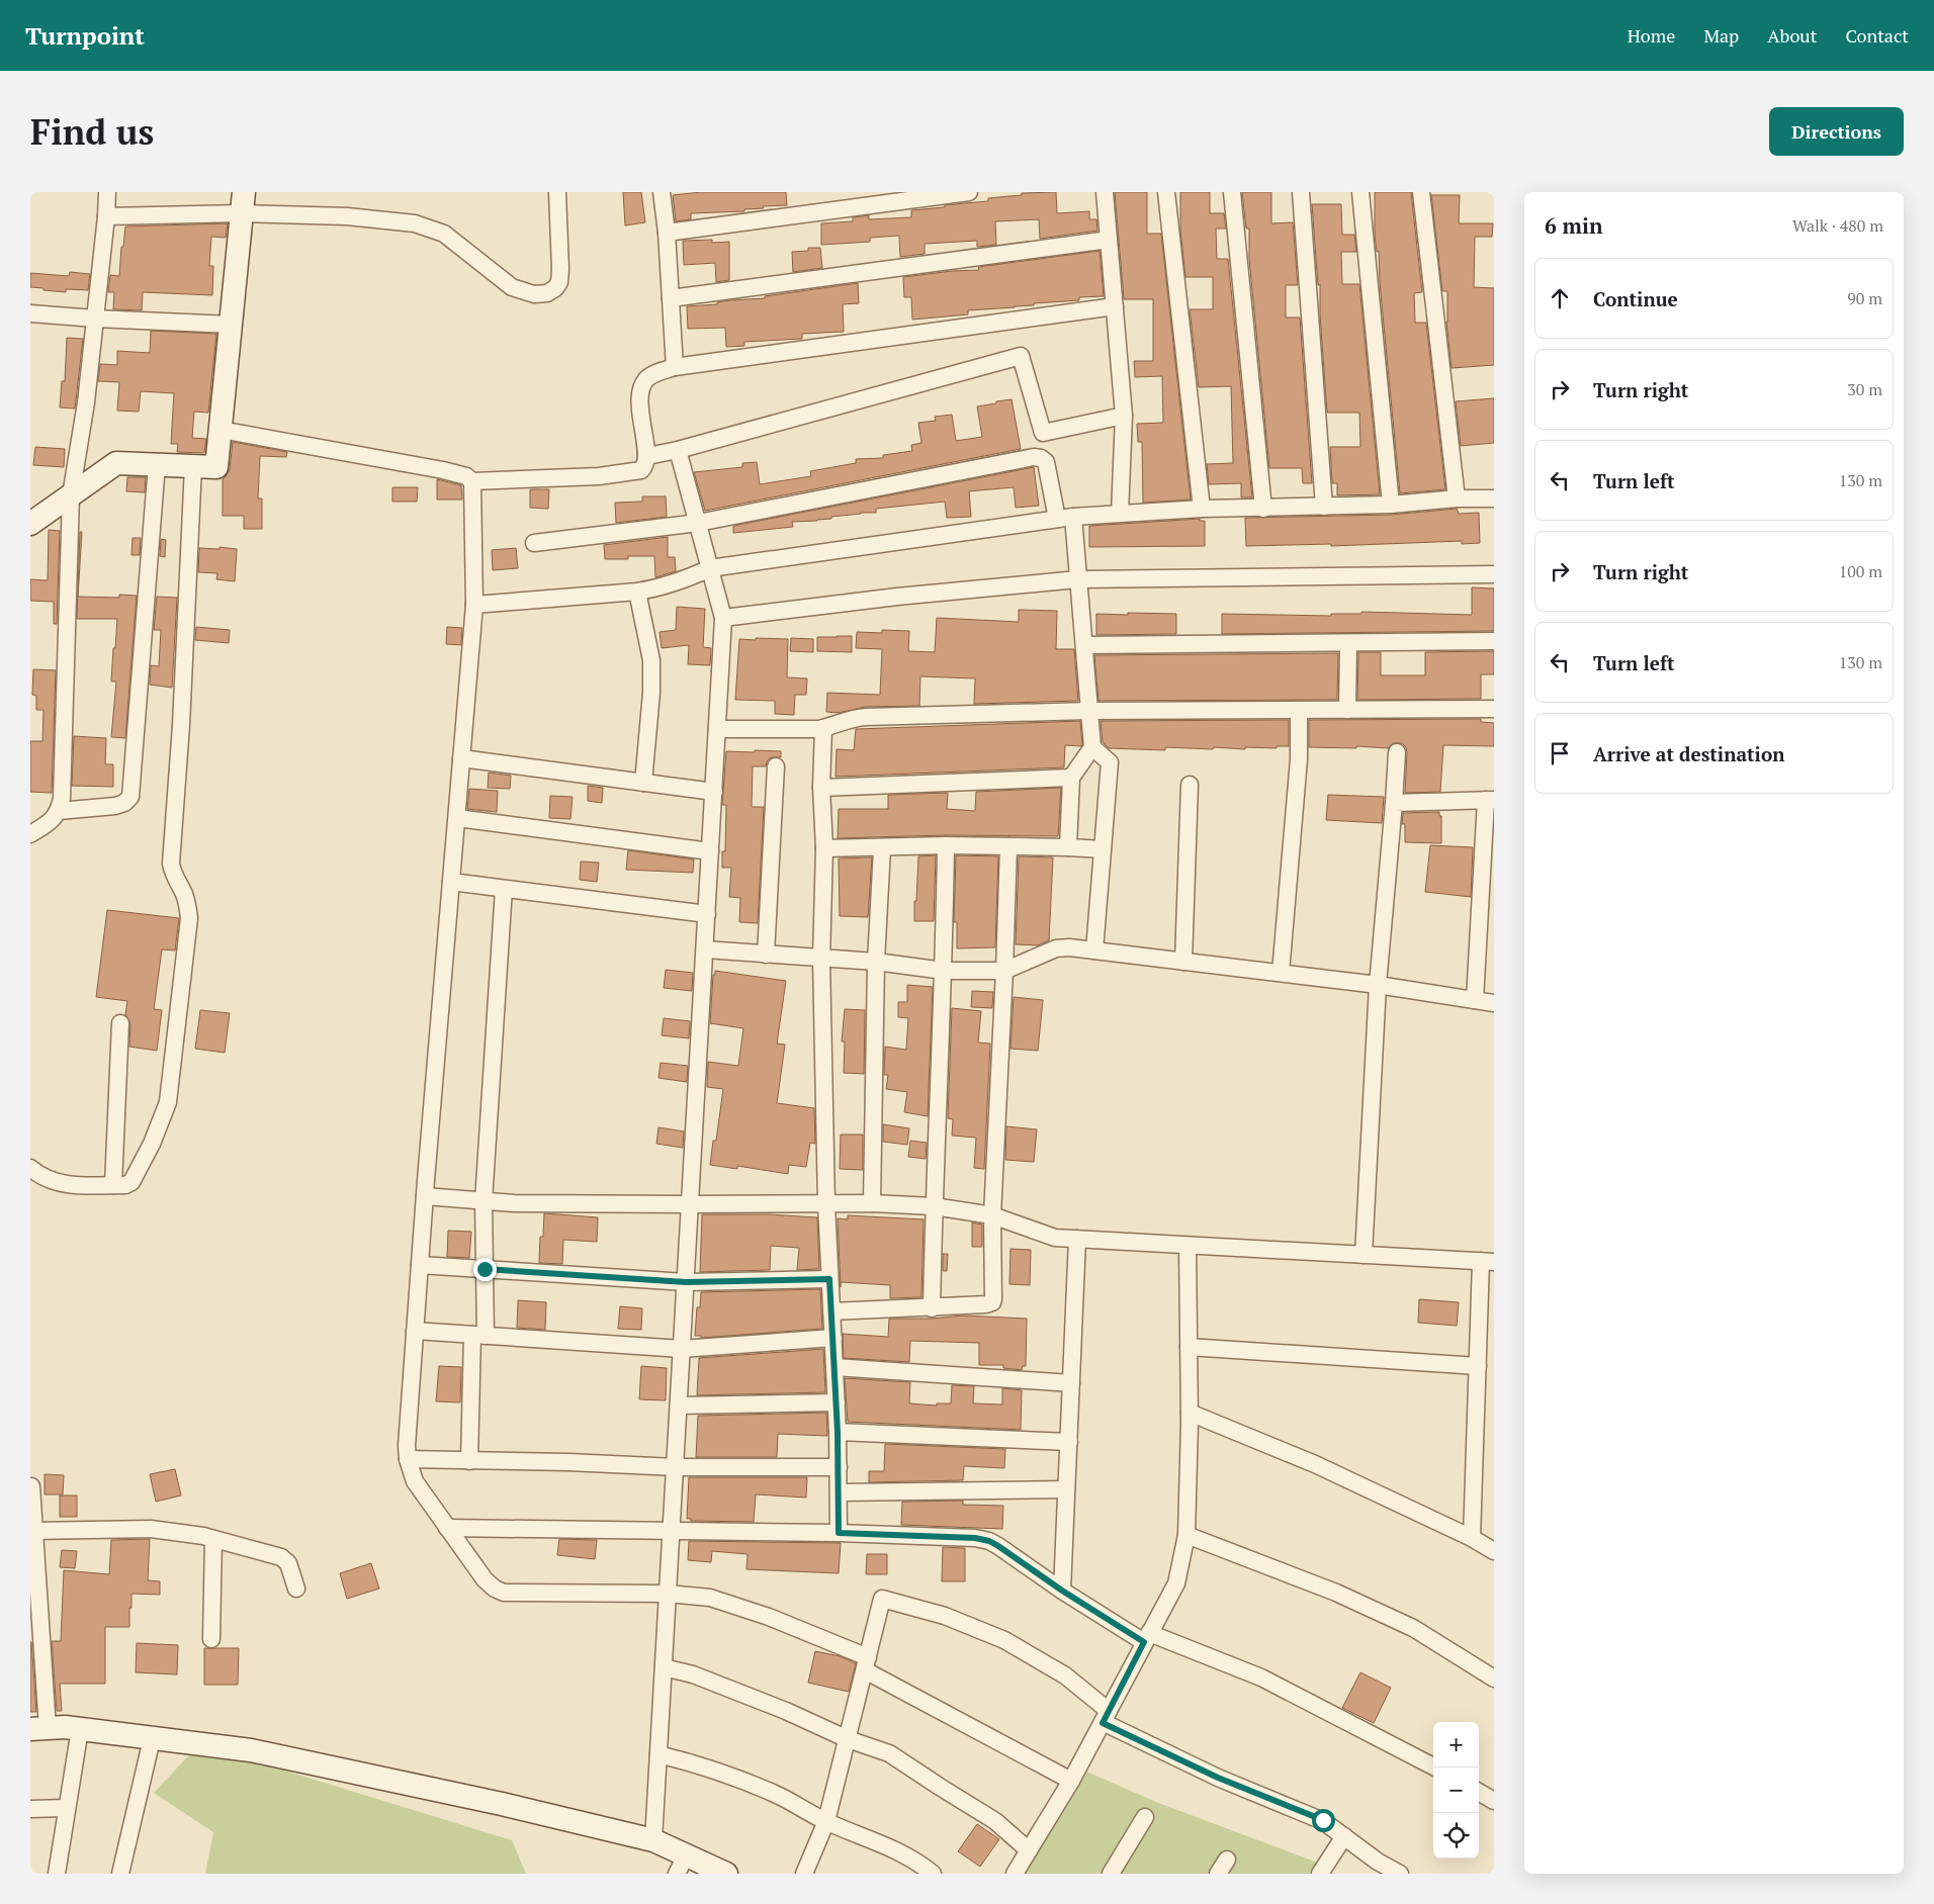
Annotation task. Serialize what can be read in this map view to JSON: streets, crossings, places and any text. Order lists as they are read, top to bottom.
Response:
{
  "page": {
    "header": "Turnpoint",
    "nav": [
      "Home",
      "Map",
      "About",
      "Contact"
    ],
    "buttons": "Directions",
    "title": "Find us",
    "heading": ["6 min", "Walk · 480 m"],
    "list": [
      ["Continue", "90 m"],
      ["Turn right", "30 m"],
      ["Turn left", "130 m"],
      ["Turn right", "100 m"],
      ["Turn left", "130 m"],
      "Arrive at destination"
    ],
    "map_buttons": ["+", "−"]
  }
}
